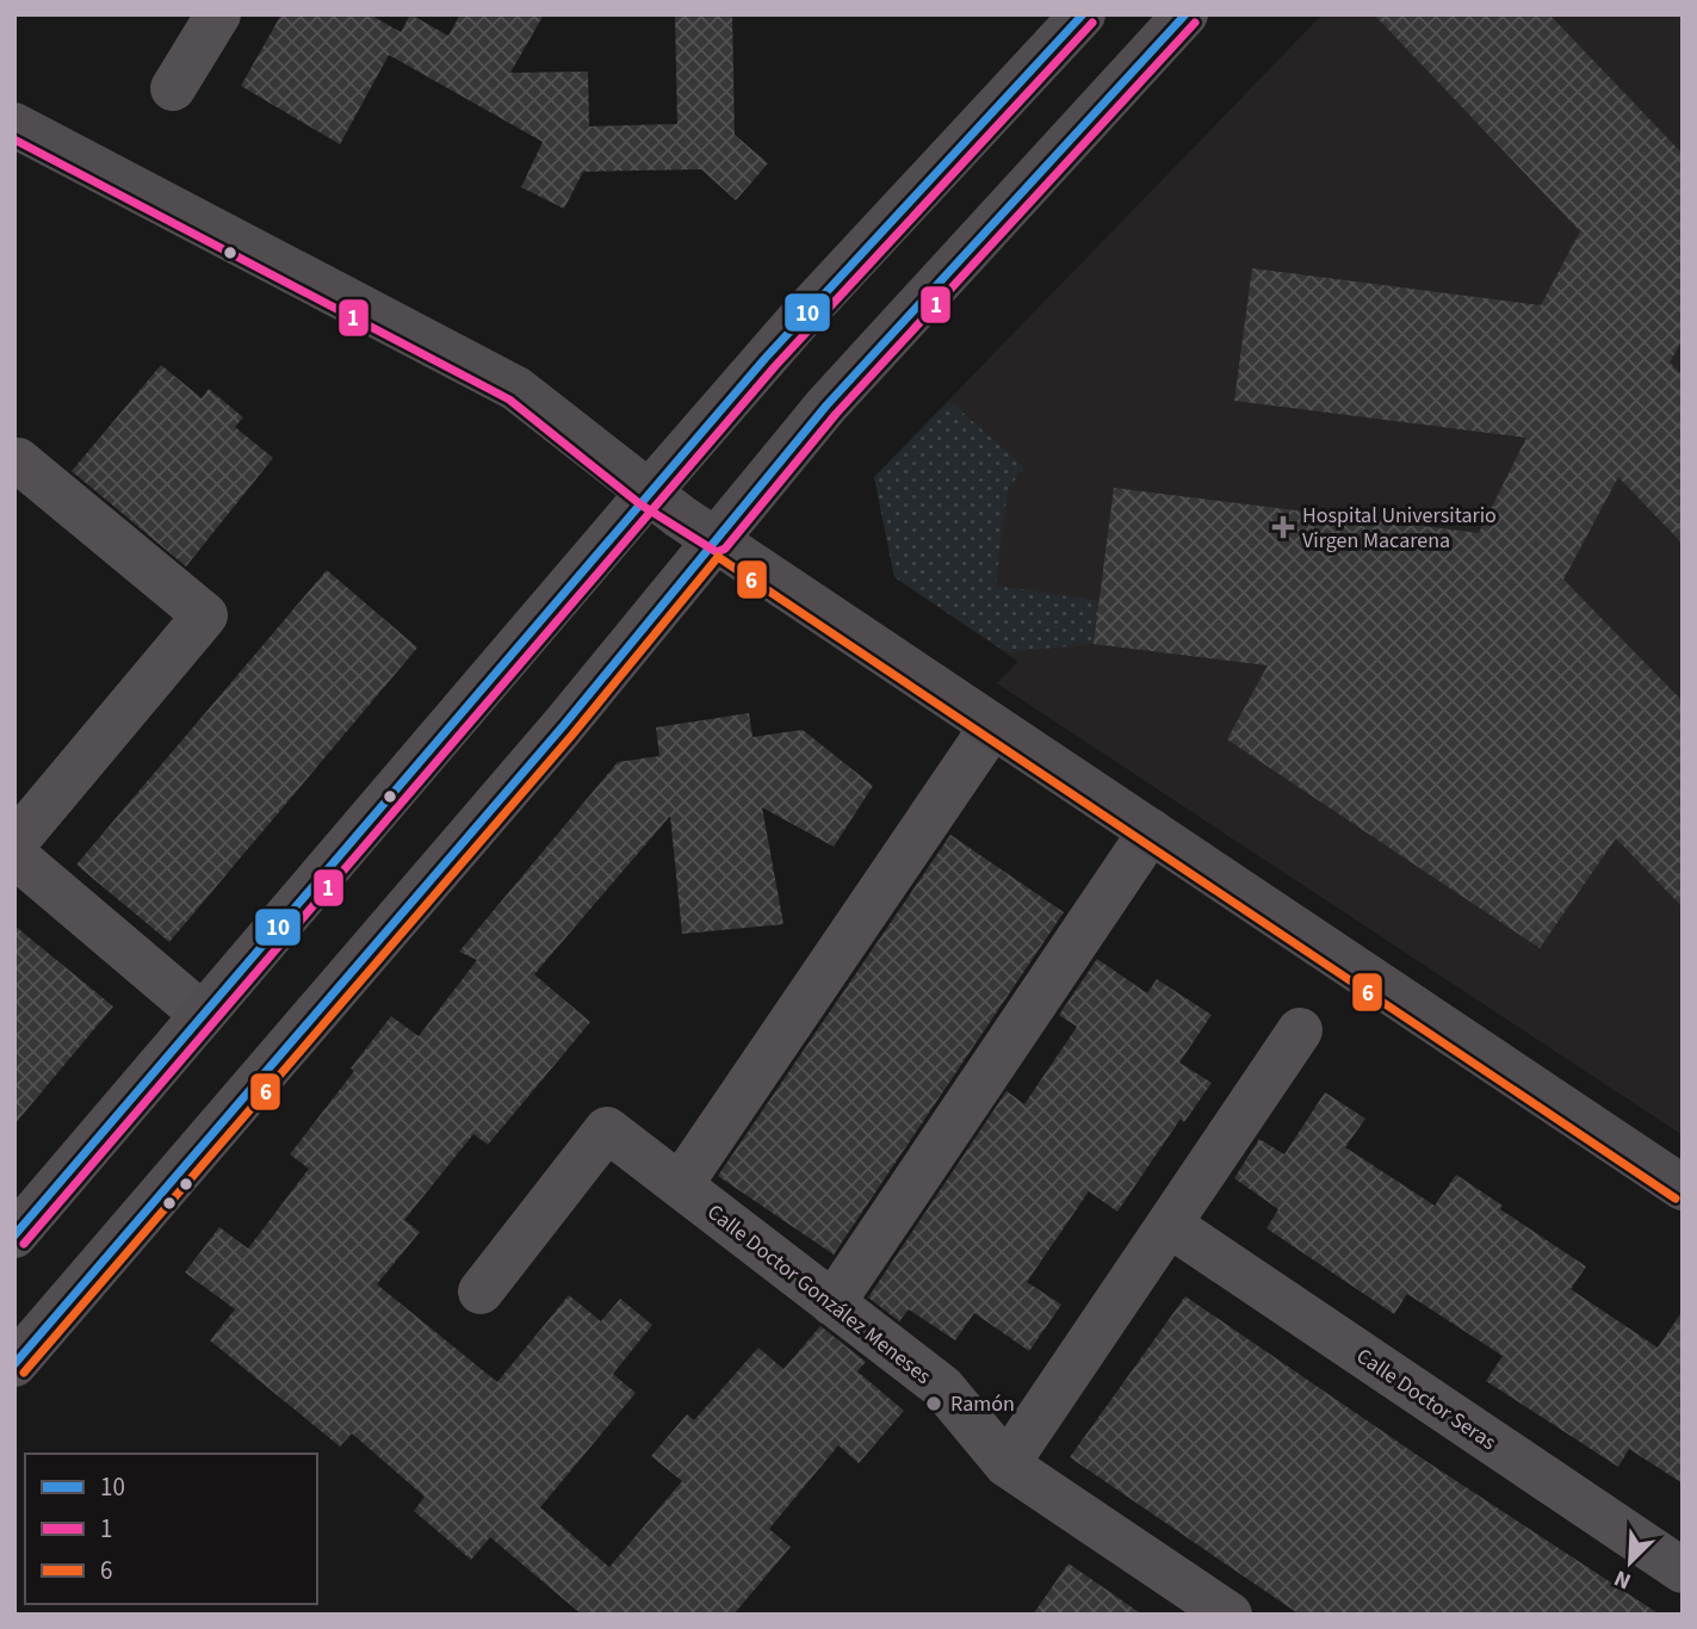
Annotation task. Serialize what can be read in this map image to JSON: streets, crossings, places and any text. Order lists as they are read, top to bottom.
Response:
{
  "streets": {
    "street": ["Calle Doctor González Meneses", "Calle Doctor Seras"]
  },
  "places": {
    "health": ["Hospital Universitario Virgen Macarena"],
    "other": ["Ramón"]
  },
  "lines": ["transit line 10", "transit line 1", "transit line 6"],
  "legend": ["10", "1", "6"],
  "north": "bottom left"
}
